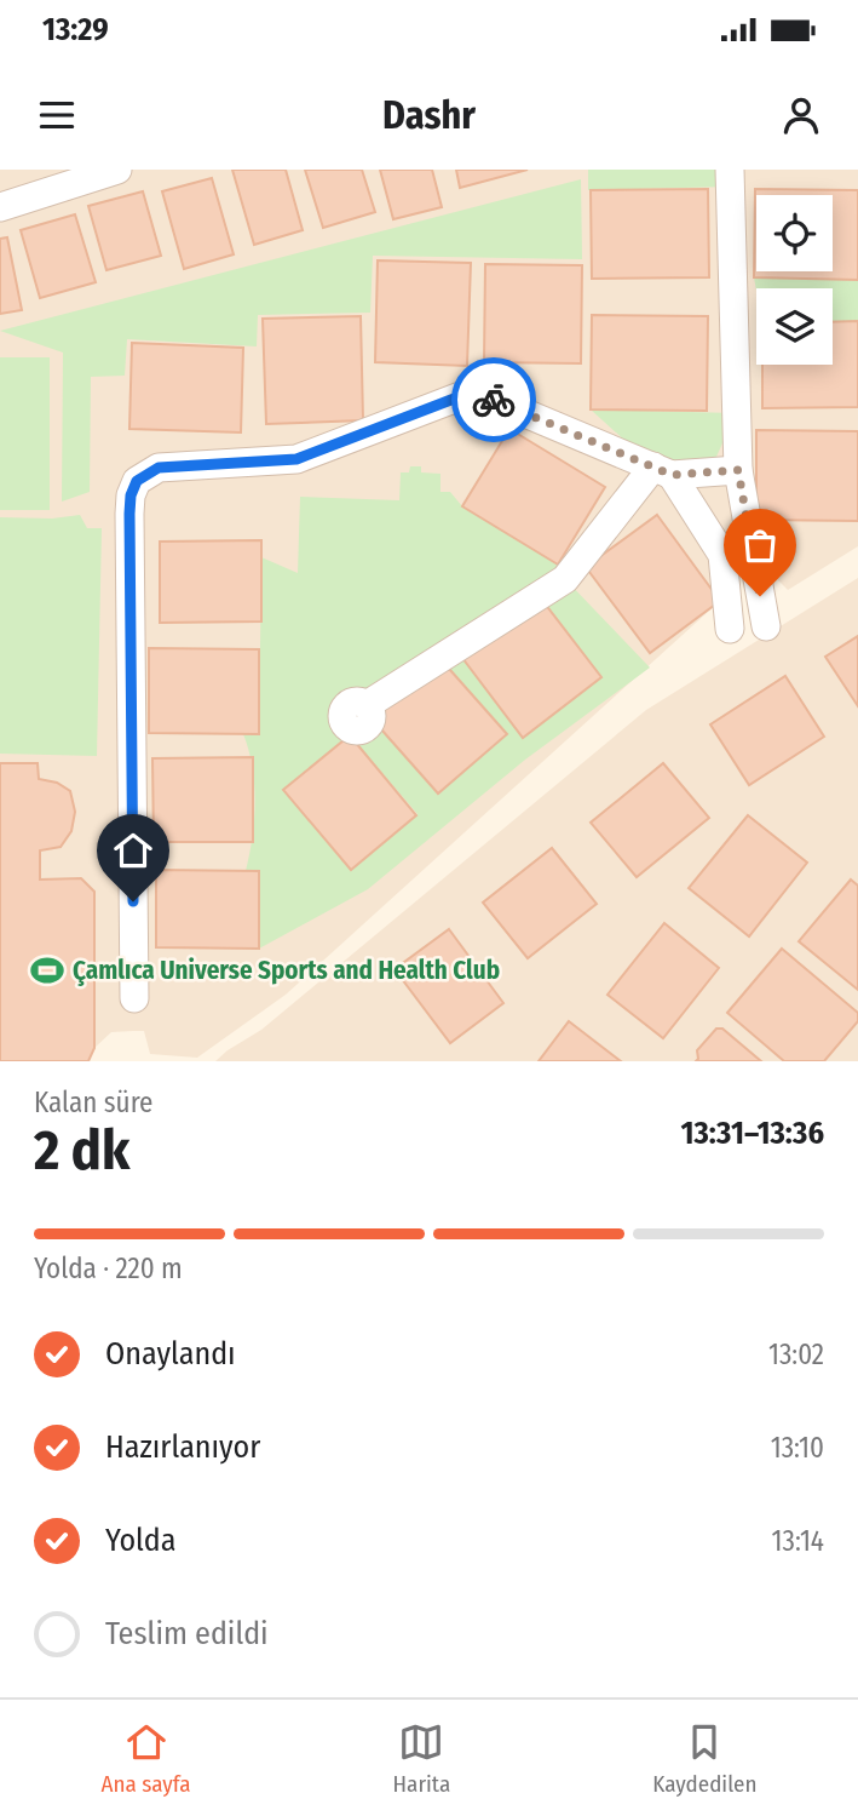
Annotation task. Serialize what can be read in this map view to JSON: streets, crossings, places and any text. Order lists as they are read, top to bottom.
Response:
{
  "places": {
    "sports": ["Çamlıca Universe Sports and Health Club"]
  },
  "page": {
    "status": "13:29",
    "header": "Dashr",
    "heading": ["2 dk", "Kalan süre", "13:31–13:36"],
    "bar": "Yolda · 220 m",
    "list": [
      ["Onaylandı", "13:02"],
      ["Hazırlanıyor", "13:10"],
      ["Yolda", "13:14"],
      "Teslim edildi"
    ],
    "tabs": ["Ana sayfa", "Harita", "Kaydedilen"]
  }
}
